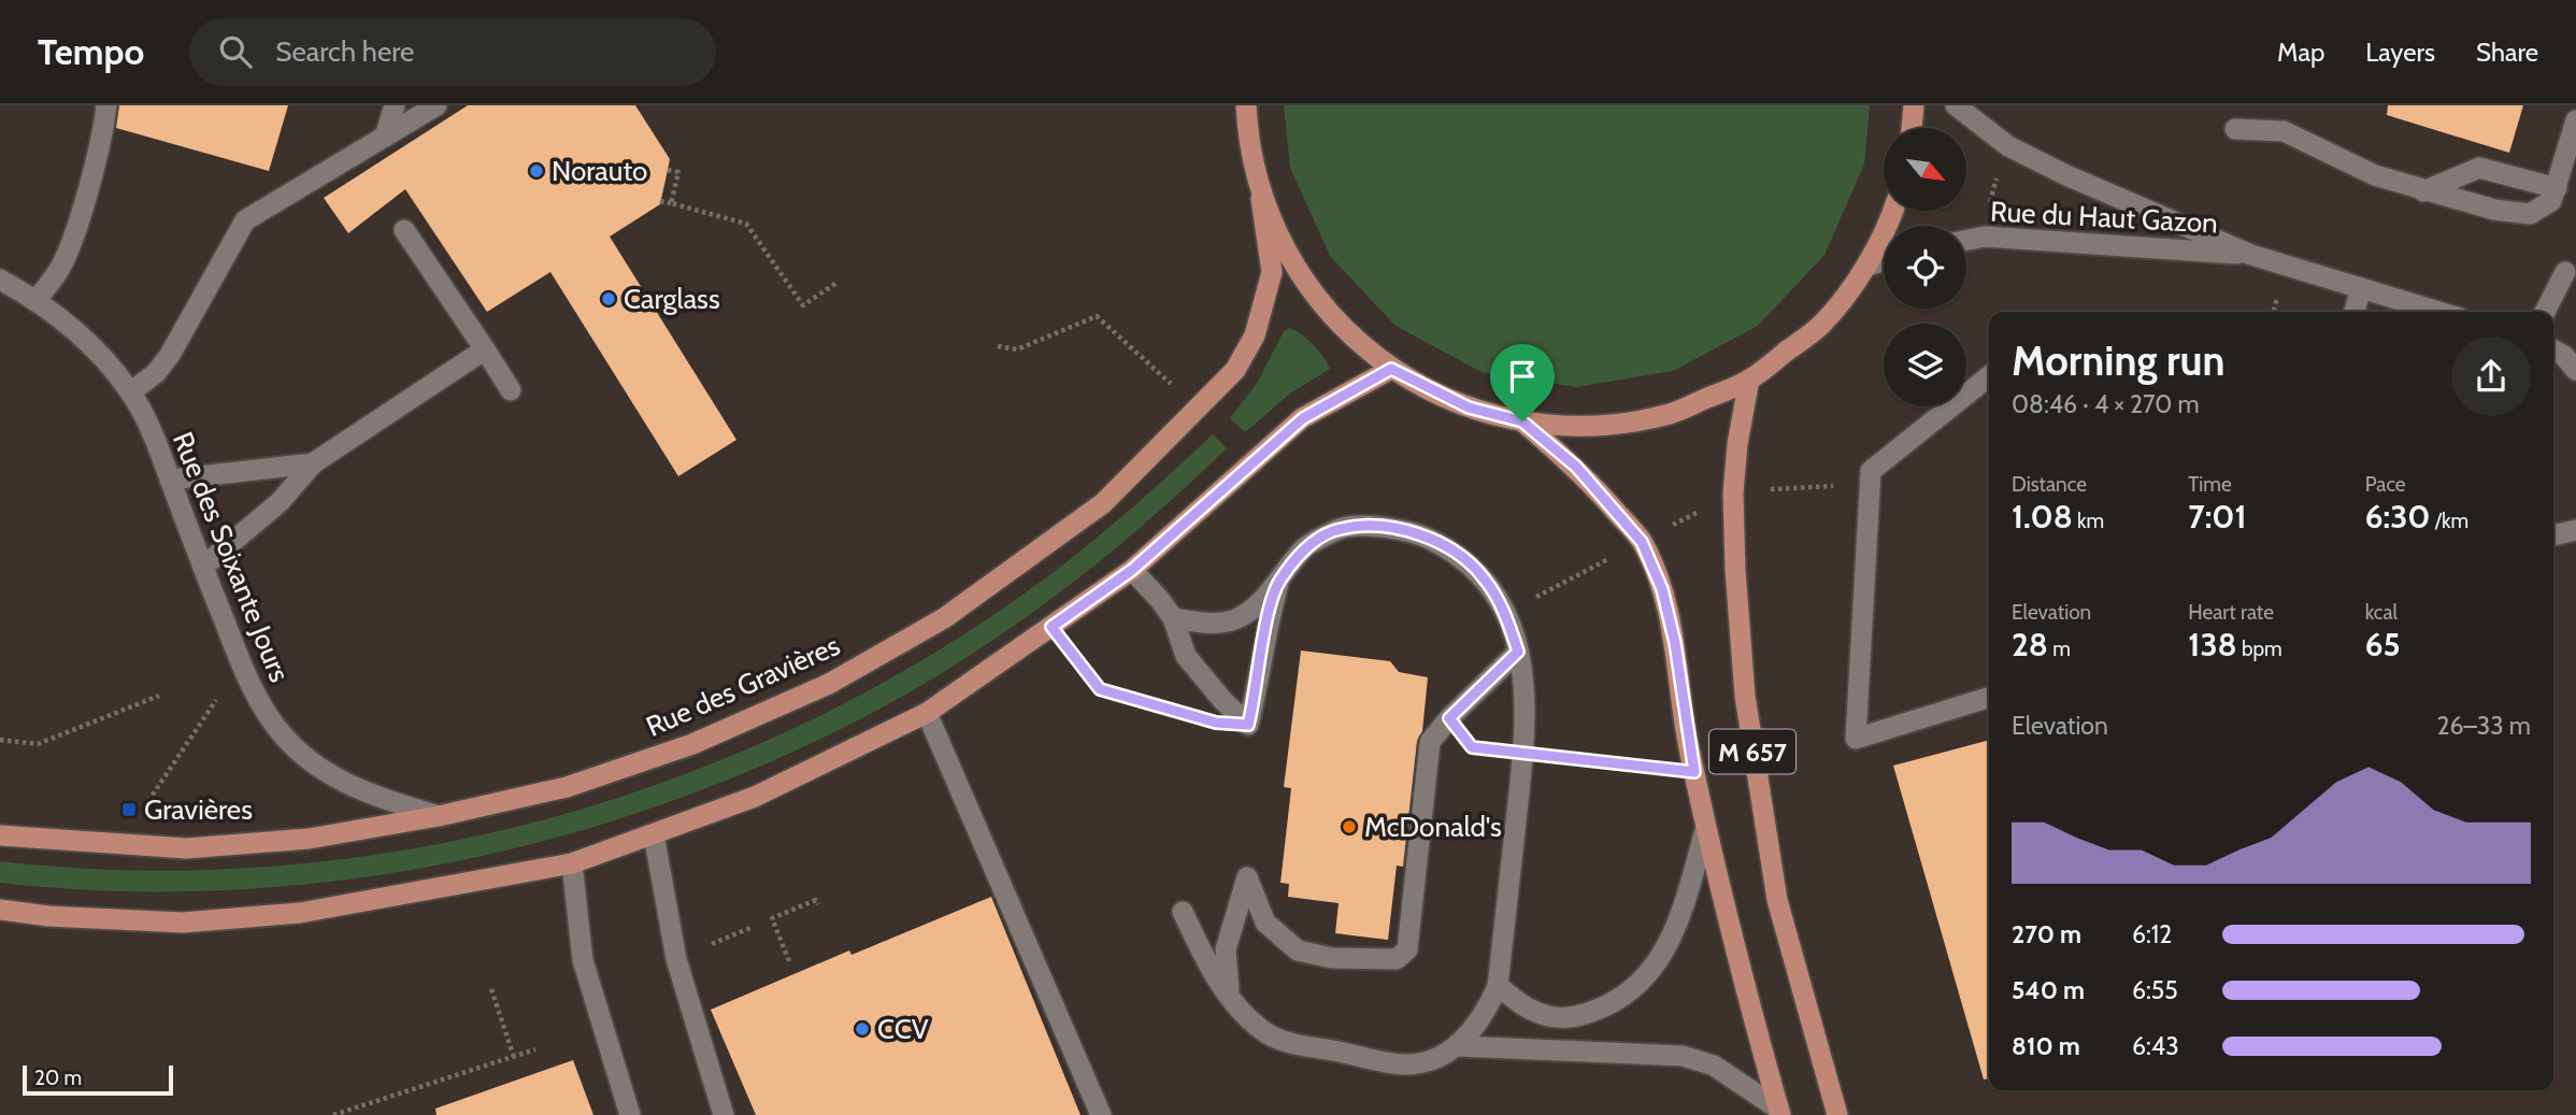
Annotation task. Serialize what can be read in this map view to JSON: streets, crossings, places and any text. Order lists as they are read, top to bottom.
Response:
{
  "streets": {
    "main road": ["Rue des Gravières", "M 657"],
    "street": ["Rue du Haut Gazon", "Rue des Soixante Jours"]
  },
  "crossings": [
    ["Rue des Soixante Jours", "Rue des Gravières"]
  ],
  "places": {
    "other": [
      "Norauto",
      "Carglass",
      "McDonald's",
      "CCV"
    ],
    "transit": ["Gravières"]
  },
  "scale_bar": "20 m",
  "north": "bottom right",
  "page": {
    "header": "Tempo",
    "search": "Search here",
    "nav": ["Map", "Layers", "Share"],
    "heading": ["Morning run", "08:46 · 4 × 270 m"],
    "stats": [
      ["Distance", "1.08 km"],
      ["Time", "7:01"],
      ["Pace", "6:30 /km"],
      ["Elevation", "28 m"],
      ["Heart rate", "138 bpm"],
      ["kcal", "65"]
    ],
    "chart": ["Elevation", "26–33 m"],
    "list": [
      {
        "name": "270 m",
        "note": "6:12"
      },
      {
        "name": "540 m",
        "note": "6:55"
      },
      {
        "name": "810 m",
        "note": "6:43"
      }
    ],
    "scale": "20 m"
  }
}
